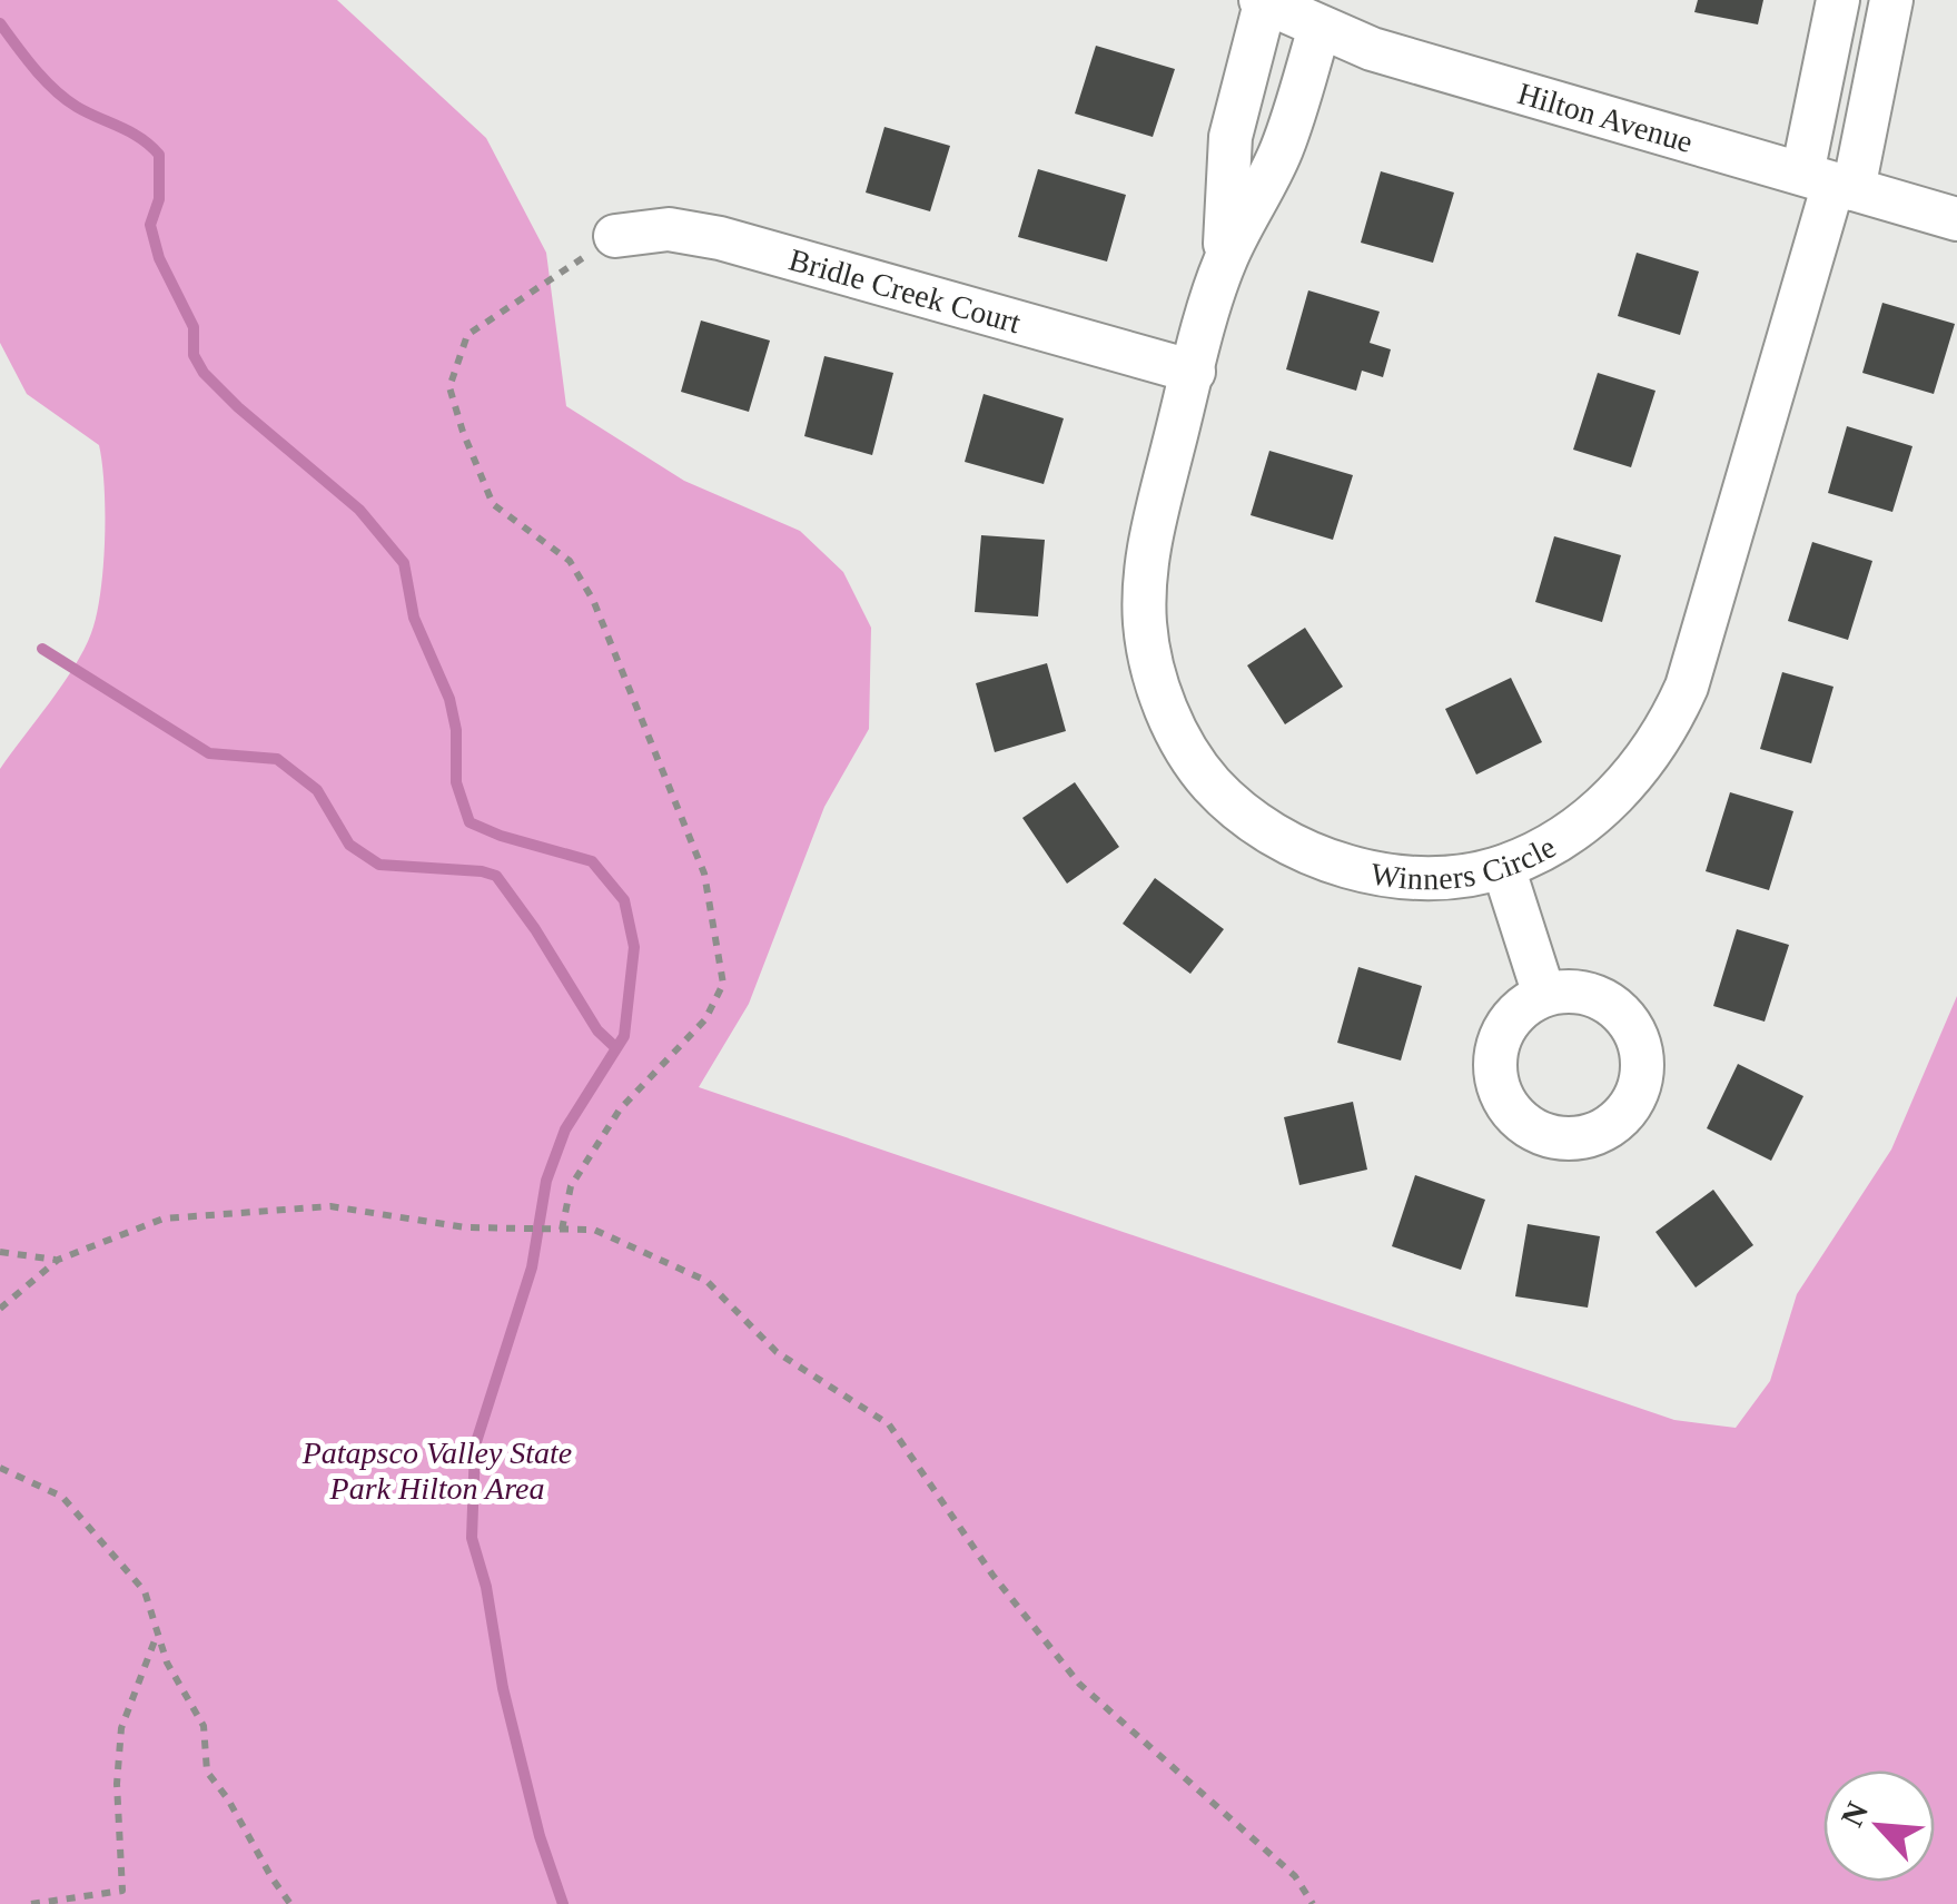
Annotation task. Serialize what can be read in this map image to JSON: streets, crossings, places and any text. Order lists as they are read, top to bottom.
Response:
{
  "streets": {
    "street": ["Hilton Avenue", "Bridle Creek Court", "Winners Circle"]
  },
  "crossings": [
    ["Hilton Avenue", "Winners Circle"],
    ["Bridle Creek Court", "Winners Circle"]
  ],
  "parks": ["Patapsco Valley State Park Hilton Area"],
  "north": "top left"
}
